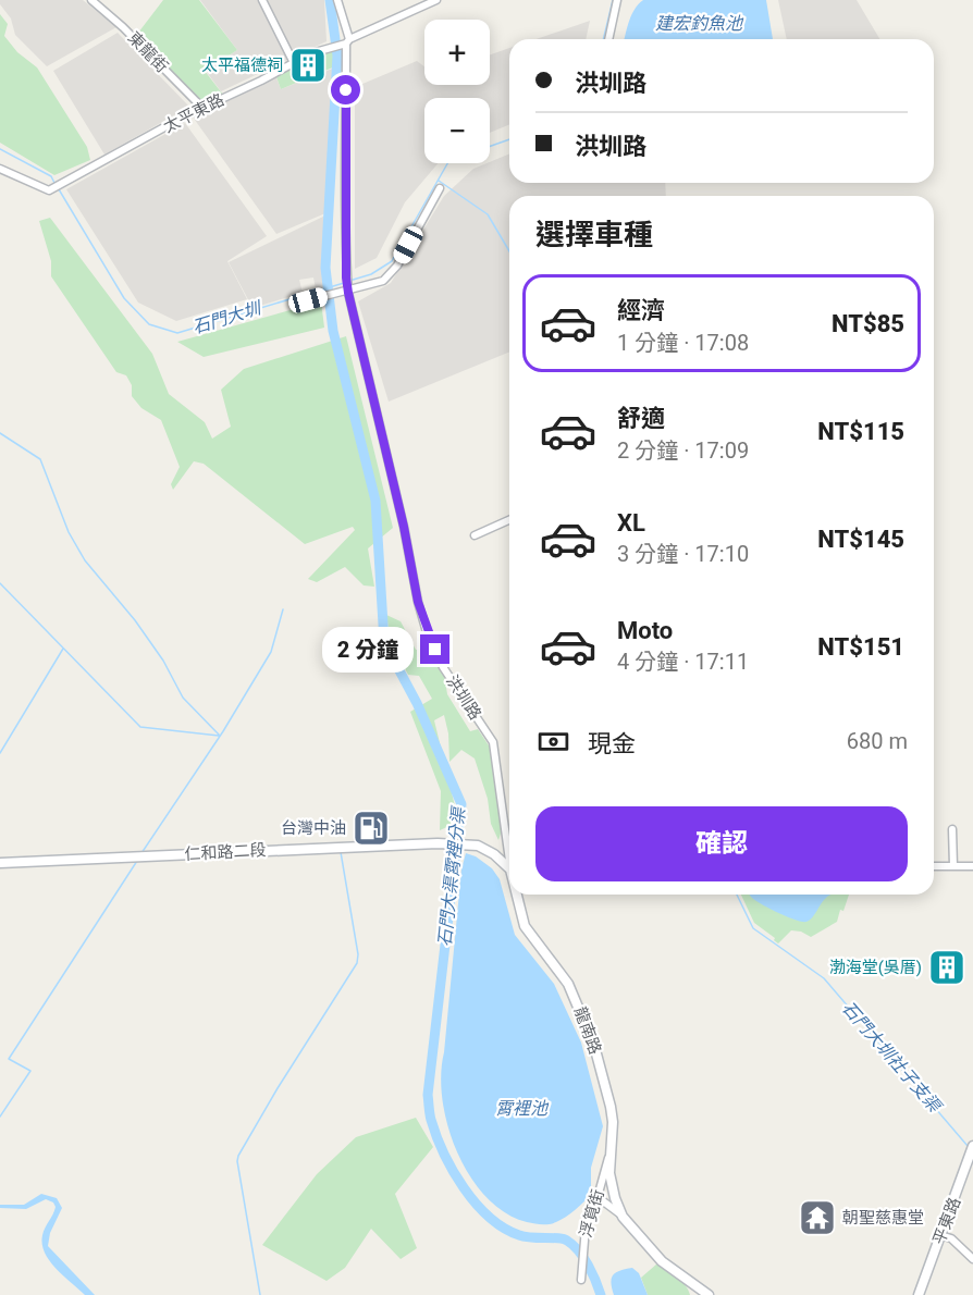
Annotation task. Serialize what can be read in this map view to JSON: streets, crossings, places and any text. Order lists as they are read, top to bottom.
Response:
{
  "streets": {
    "main road": ["仁和路二段", "龍南路", "平東路"],
    "street": [
      "東龍街",
      "太平東路",
      "洪圳路",
      "浮筧街"
    ]
  },
  "crossings": [
    ["東龍街", "太平東路"],
    ["太平東路", "洪圳路"],
    ["洪圳路", "龍南路"],
    ["龍南路", "浮筧街"]
  ],
  "water": [
    "建宏釣魚池",
    "石門大圳",
    "石門大渠霄裡分渠",
    "石門大圳社子支渠",
    "霄裡池"
  ],
  "places": {
    "building": ["太平福德祠", "渤海堂(吳厝)"],
    "fuel station": ["台灣中油"],
    "temple": ["朝聖慈惠堂"]
  },
  "page": {
    "map_buttons": ["+", "−"],
    "banner": ["洪圳路", "洪圳路"],
    "heading": "選擇車種",
    "list": [
      {
        "name": "經濟",
        "note": "1 分鐘 · 17:08",
        "value": "NT$85"
      },
      {
        "name": "舒適",
        "note": "2 分鐘 · 17:09",
        "value": "NT$115"
      },
      {
        "name": "XL",
        "note": "3 分鐘 · 17:10",
        "value": "NT$145"
      },
      {
        "name": "Moto",
        "note": "4 分鐘 · 17:11",
        "value": "NT$151"
      }
    ],
    "bubble": "2 分鐘",
    "pay": ["現金", "680 m"],
    "buttons": "確認"
  }
}
